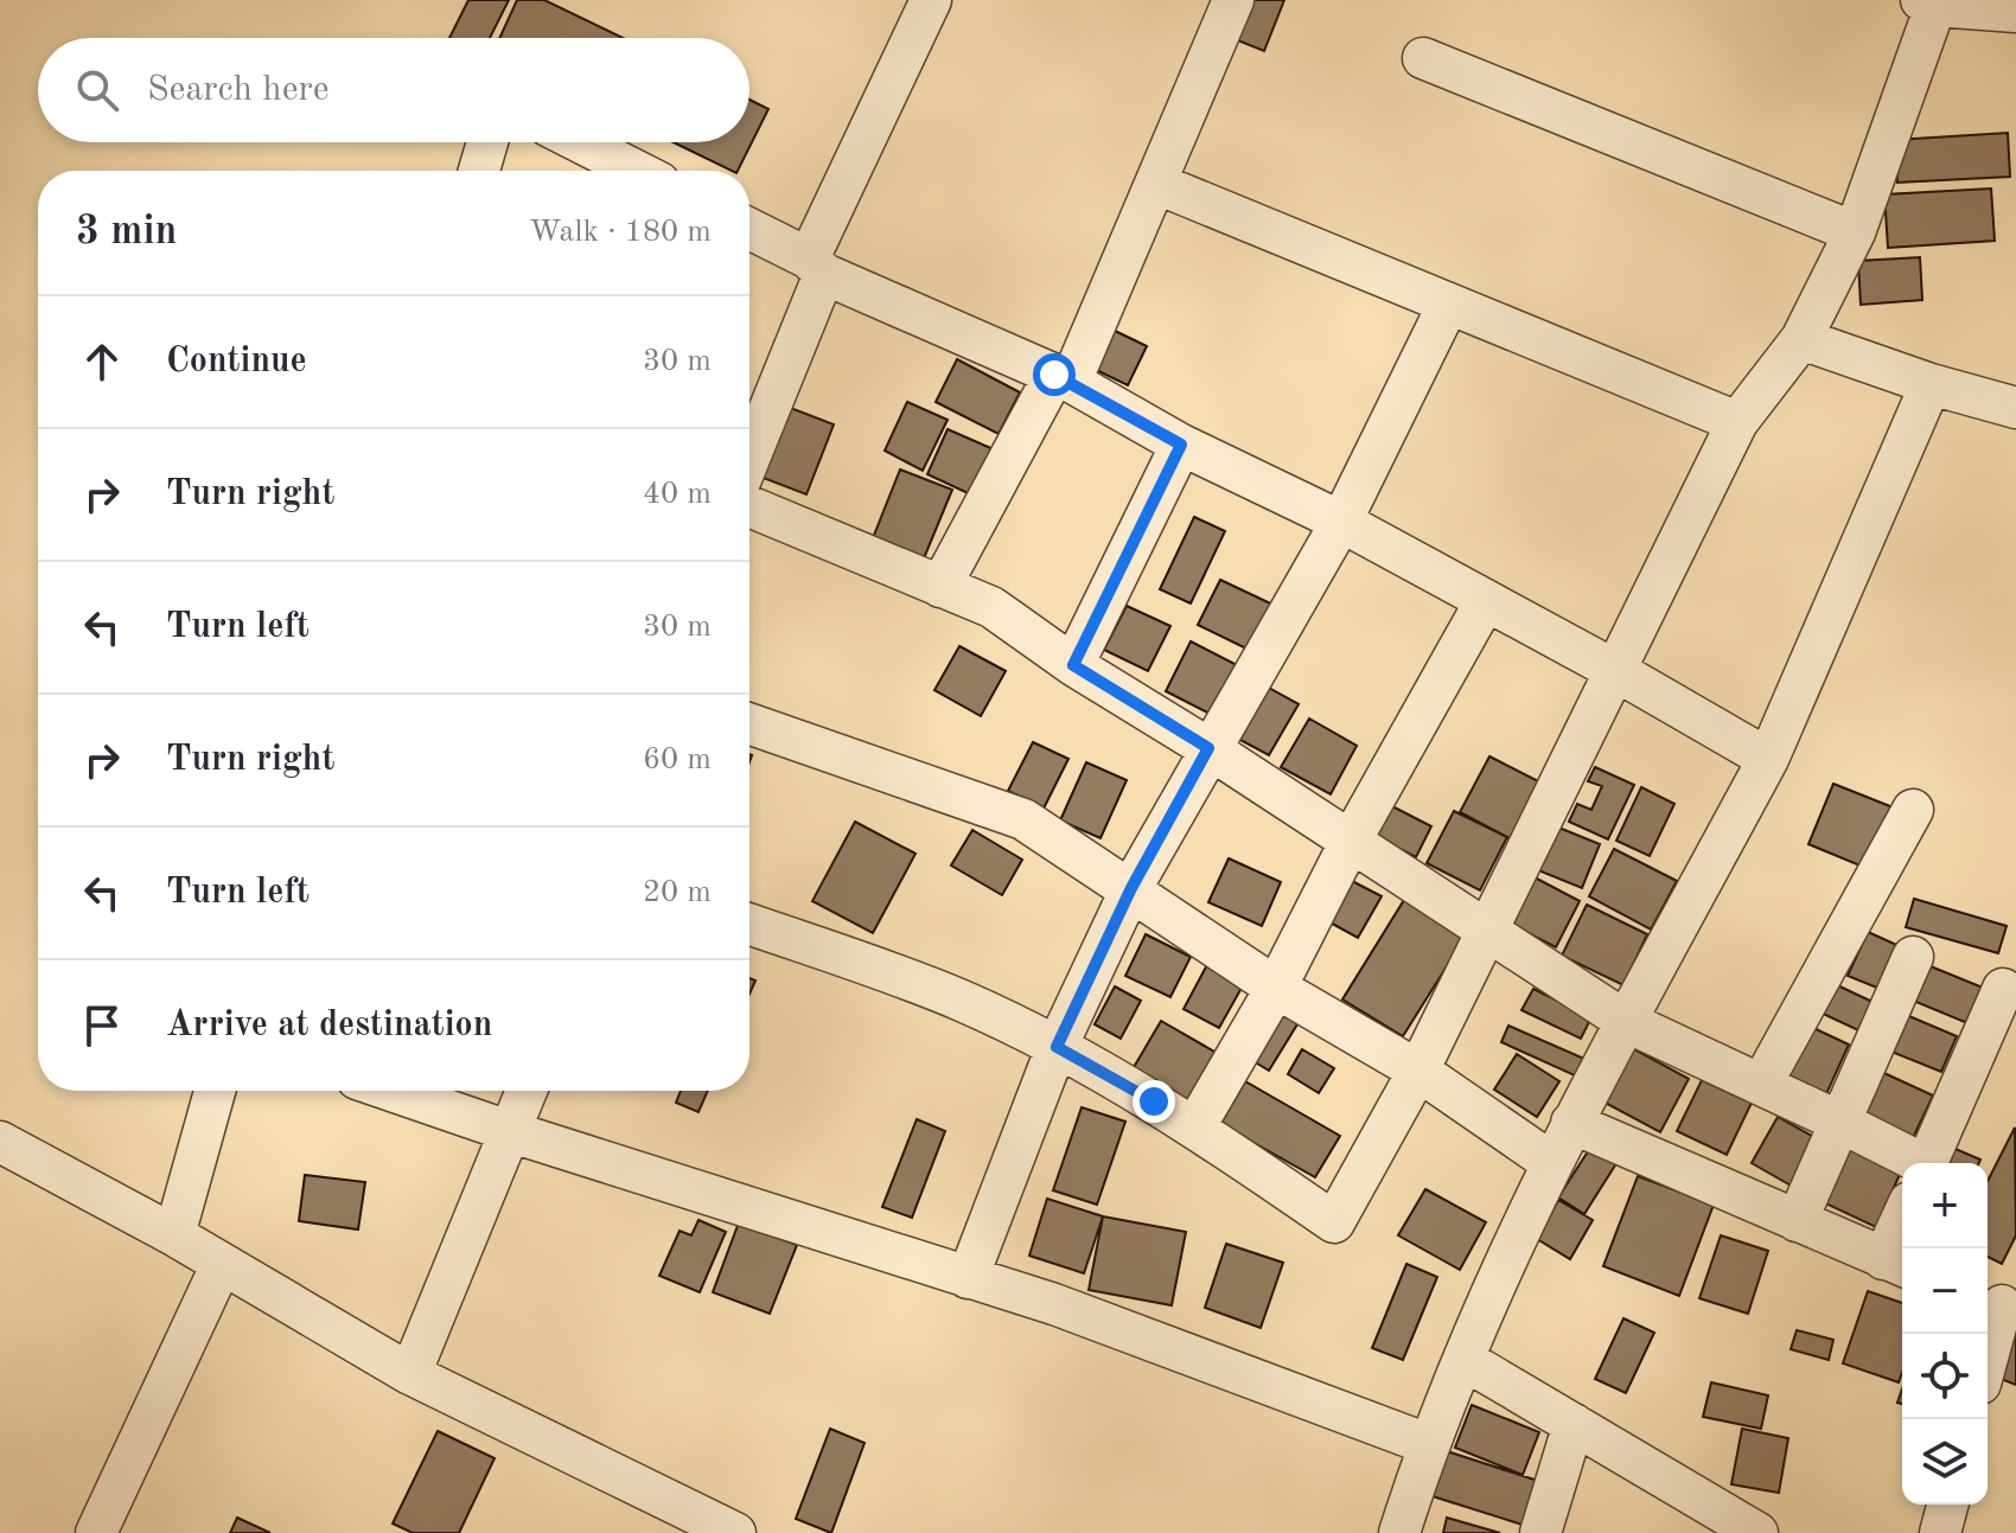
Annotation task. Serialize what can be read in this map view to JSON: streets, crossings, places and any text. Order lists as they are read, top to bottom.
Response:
{
  "page": {
    "search": "Search here",
    "heading": ["3 min", "Walk · 180 m"],
    "list": [
      ["Continue", "30 m"],
      ["Turn right", "40 m"],
      ["Turn left", "30 m"],
      ["Turn right", "60 m"],
      ["Turn left", "20 m"],
      "Arrive at destination"
    ],
    "map_buttons": ["+", "−"]
  }
}
